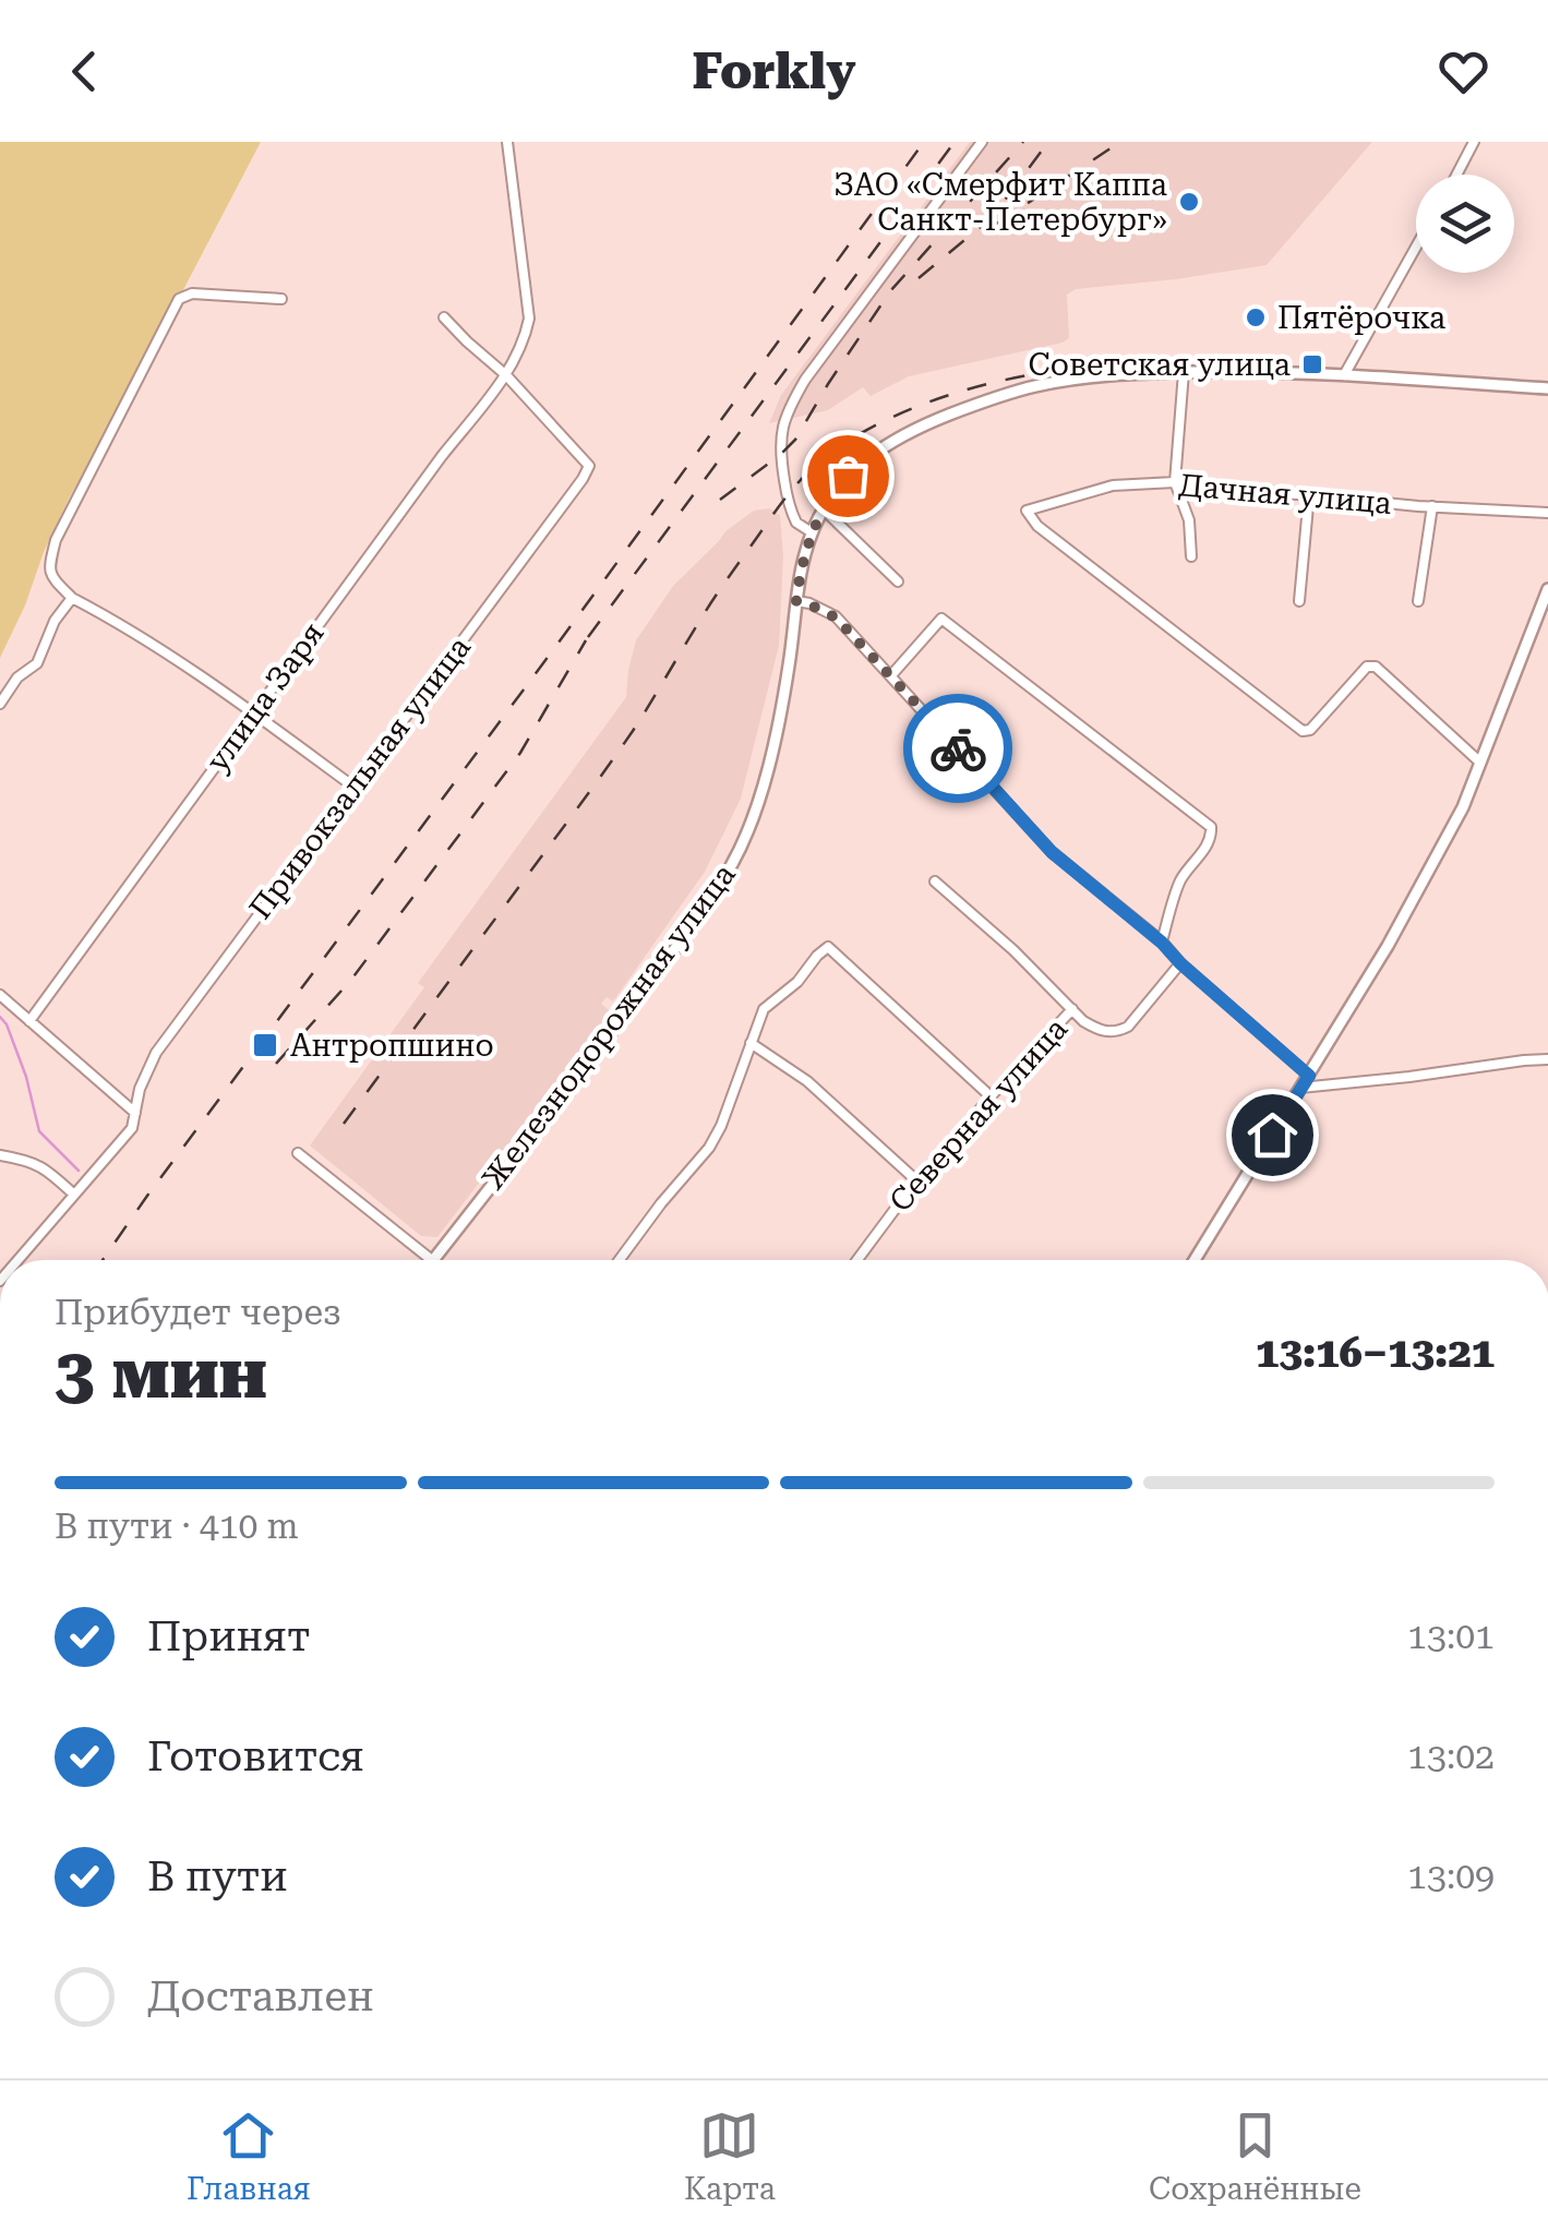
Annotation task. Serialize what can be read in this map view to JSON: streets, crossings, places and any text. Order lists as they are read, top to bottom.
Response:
{
  "streets": {
    "street": [
      "Дачная улица",
      "улица Заря",
      "Привокзальная улица",
      "Железнодорожная улица",
      "Северная улица"
    ]
  },
  "crossings": [
    ["улица Заря", "Привокзальная улица"]
  ],
  "places": {
    "other": ["ЗАО «Смерфит Каппа Санкт-Петербург»", "Пятёрочка"],
    "transit": ["Советская улица", "Антропшино"]
  },
  "page": {
    "header": "Forkly",
    "heading": ["3 мин", "Прибудет через", "13:16–13:21"],
    "bar": "В пути · 410 m",
    "list": [
      ["Принят", "13:01"],
      ["Готовится", "13:02"],
      ["В пути", "13:09"],
      "Доставлен"
    ],
    "tabs": ["Главная", "Карта", "Сохранённые"]
  }
}
